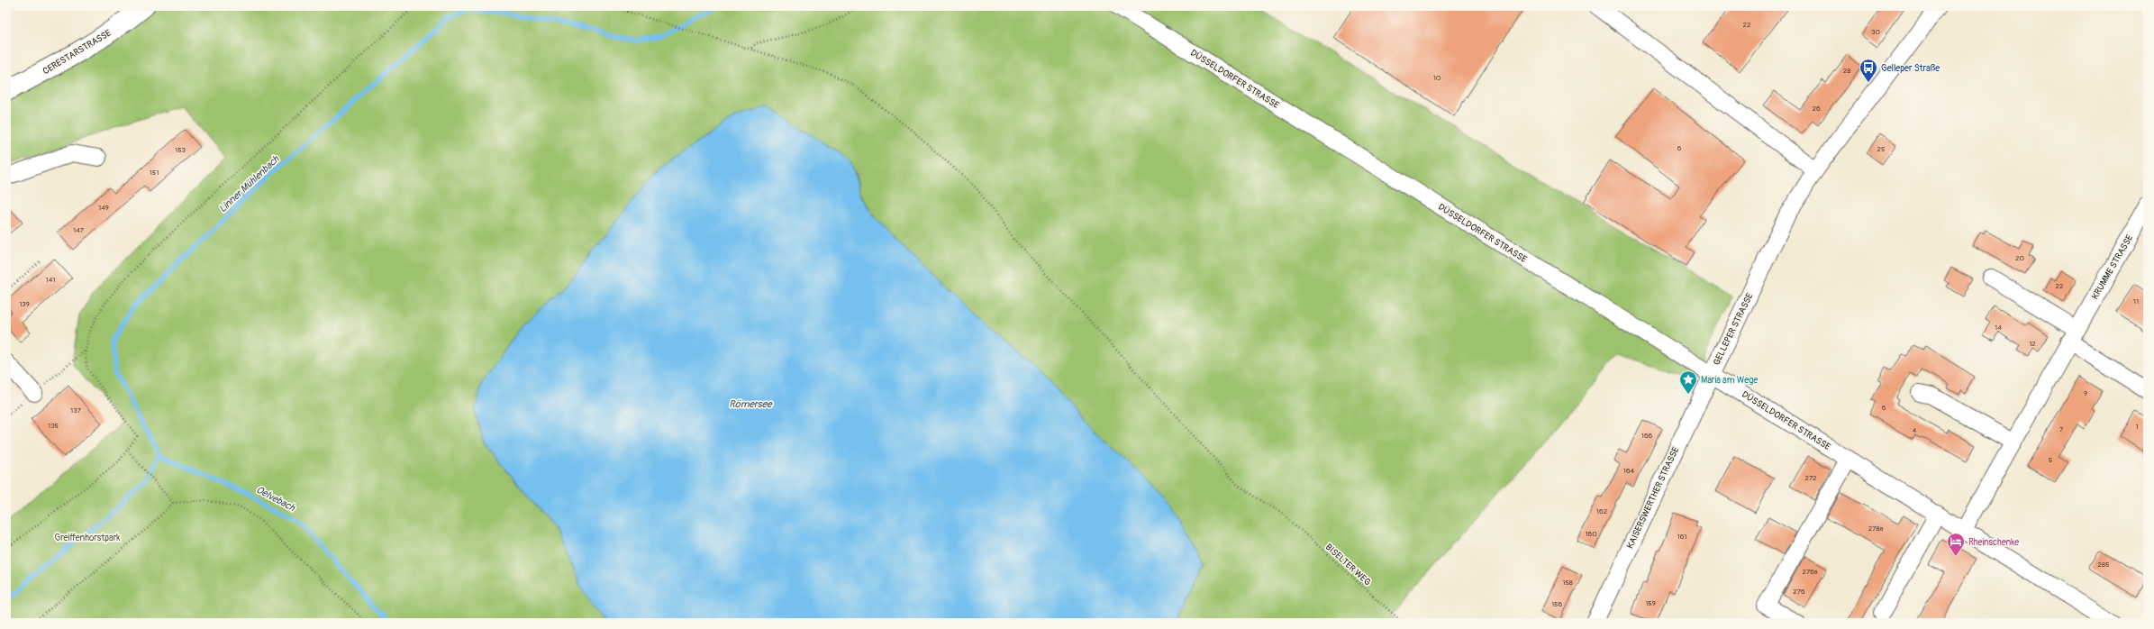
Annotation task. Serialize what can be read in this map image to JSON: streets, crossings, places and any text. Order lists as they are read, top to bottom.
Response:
{
  "streets": {
    "main road": ["CERESTARSTRASSE"],
    "street": [
      "DÜSSELDORFER STRASSE",
      "KRUMME STRASSE",
      "GELLEPER STRASSE",
      "KAISERSWERTHER STRASSE"
    ],
    "path": ["BISELTER WEG"]
  },
  "crossings": [
    ["DÜSSELDORFER STRASSE", "KRUMME STRASSE"],
    ["DÜSSELDORFER STRASSE", "GELLEPER STRASSE"],
    ["DÜSSELDORFER STRASSE", "KAISERSWERTHER STRASSE"],
    ["GELLEPER STRASSE", "KAISERSWERTHER STRASSE"]
  ],
  "water": ["Linner Mühlenbach", "Römersee", "Oelvebach"],
  "parks": ["Greiffenhorstpark"],
  "places": {
    "bus stop": ["Gelleper Straße"],
    "place": ["Maria am Wege"],
    "hotel": ["Rheinschenke"]
  },
  "house_numbers": [
    "22",
    "30",
    "28",
    "10",
    "26",
    "6",
    "25",
    "153",
    "151",
    "149",
    "147",
    "20",
    "141",
    "22",
    "11",
    "139",
    "14",
    "12",
    "9",
    "6",
    "137",
    "135",
    "1",
    "7",
    "4",
    "166",
    "5",
    "164",
    "272",
    "162",
    "278a",
    "160",
    "161",
    "285",
    "276a",
    "158",
    "276",
    "159",
    "156"
  ]
}
